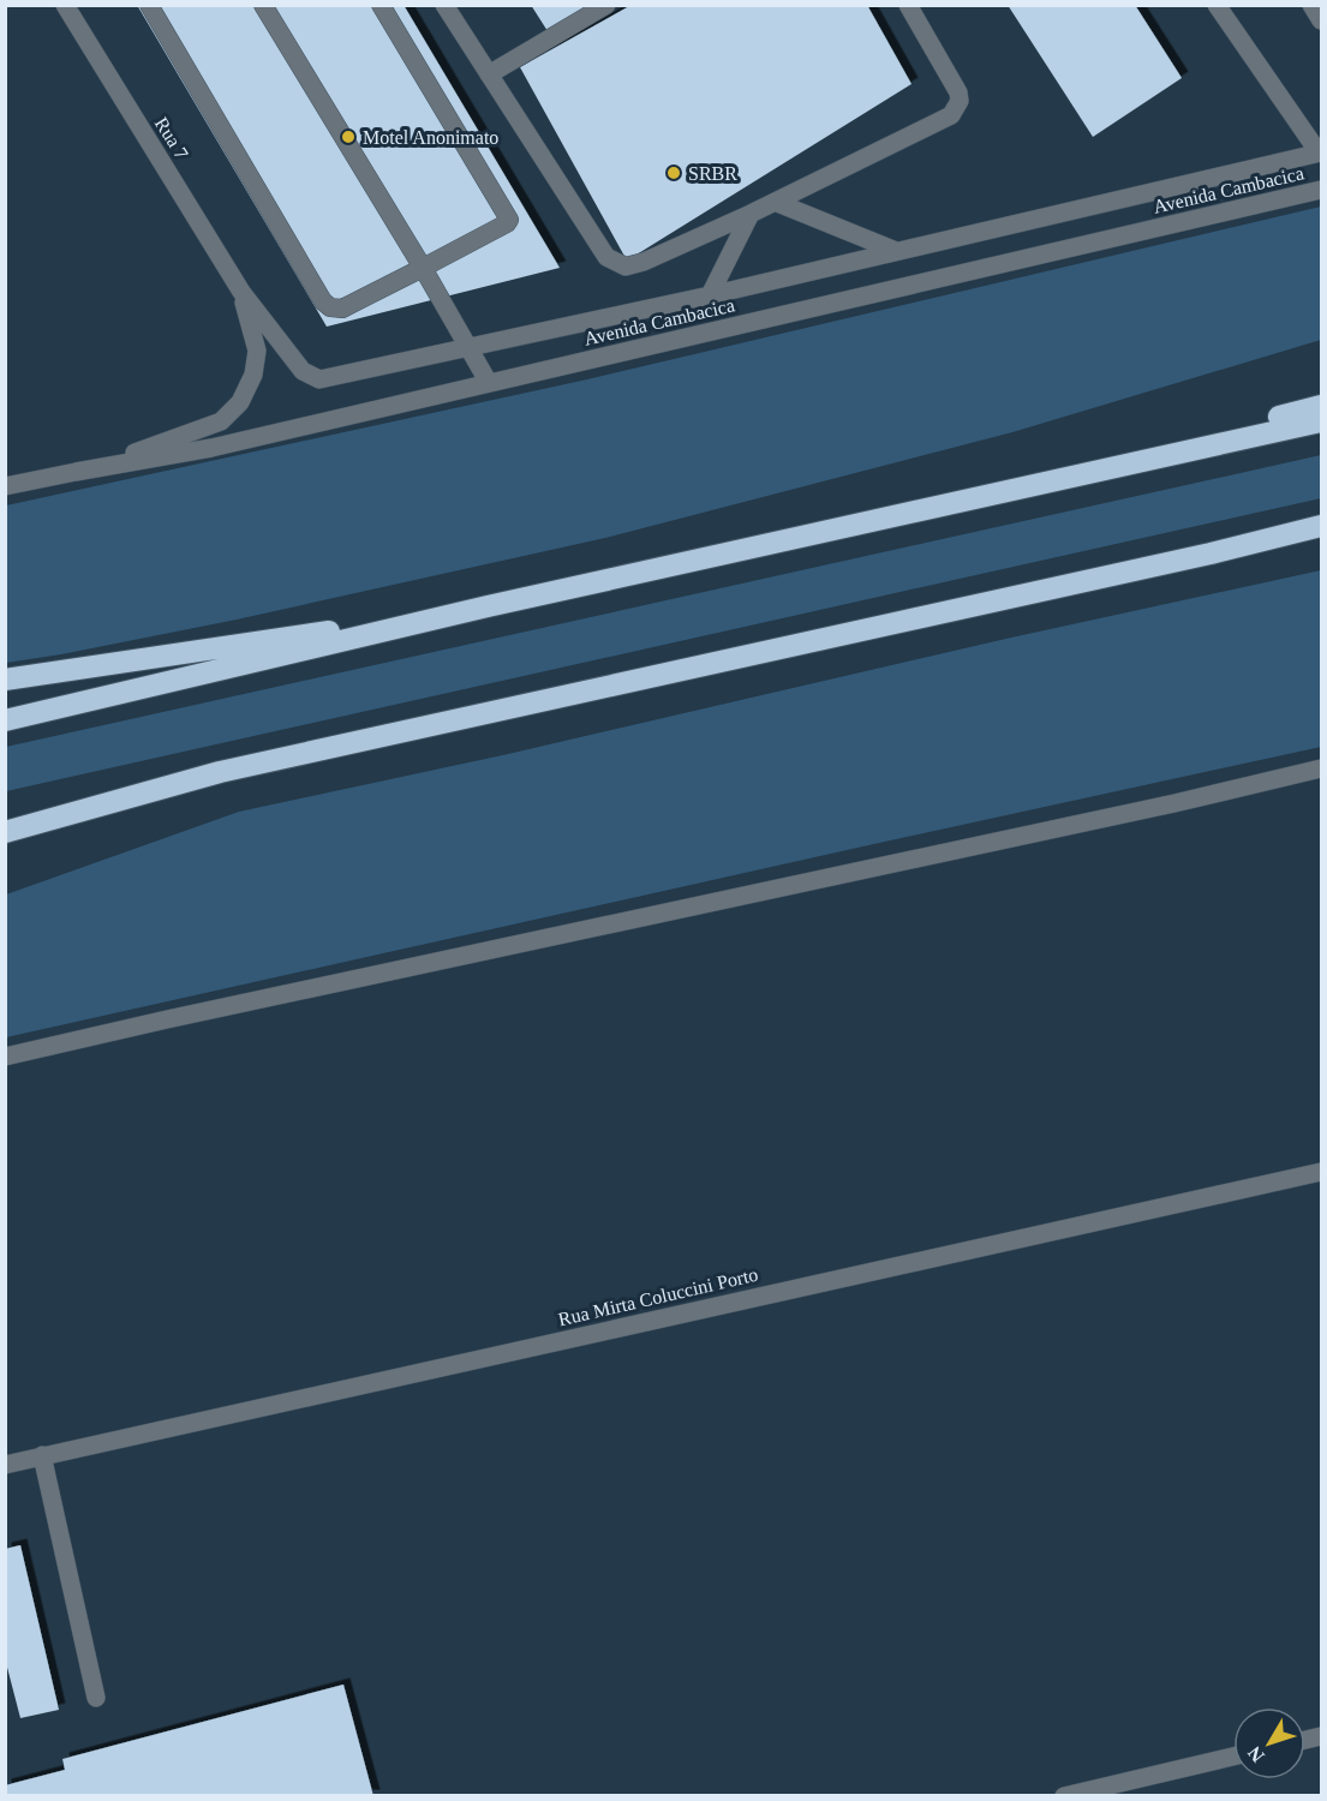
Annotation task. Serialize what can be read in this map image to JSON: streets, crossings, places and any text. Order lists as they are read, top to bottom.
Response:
{
  "streets": {
    "street": ["Rua 7", "Avenida Cambacica", "Rua Mirta Coluccini Porto"]
  },
  "crossings": [
    ["Rua 7", "Avenida Cambacica"]
  ],
  "places": ["Motel Anonimato", "SRBR"],
  "north": "bottom left"
}
